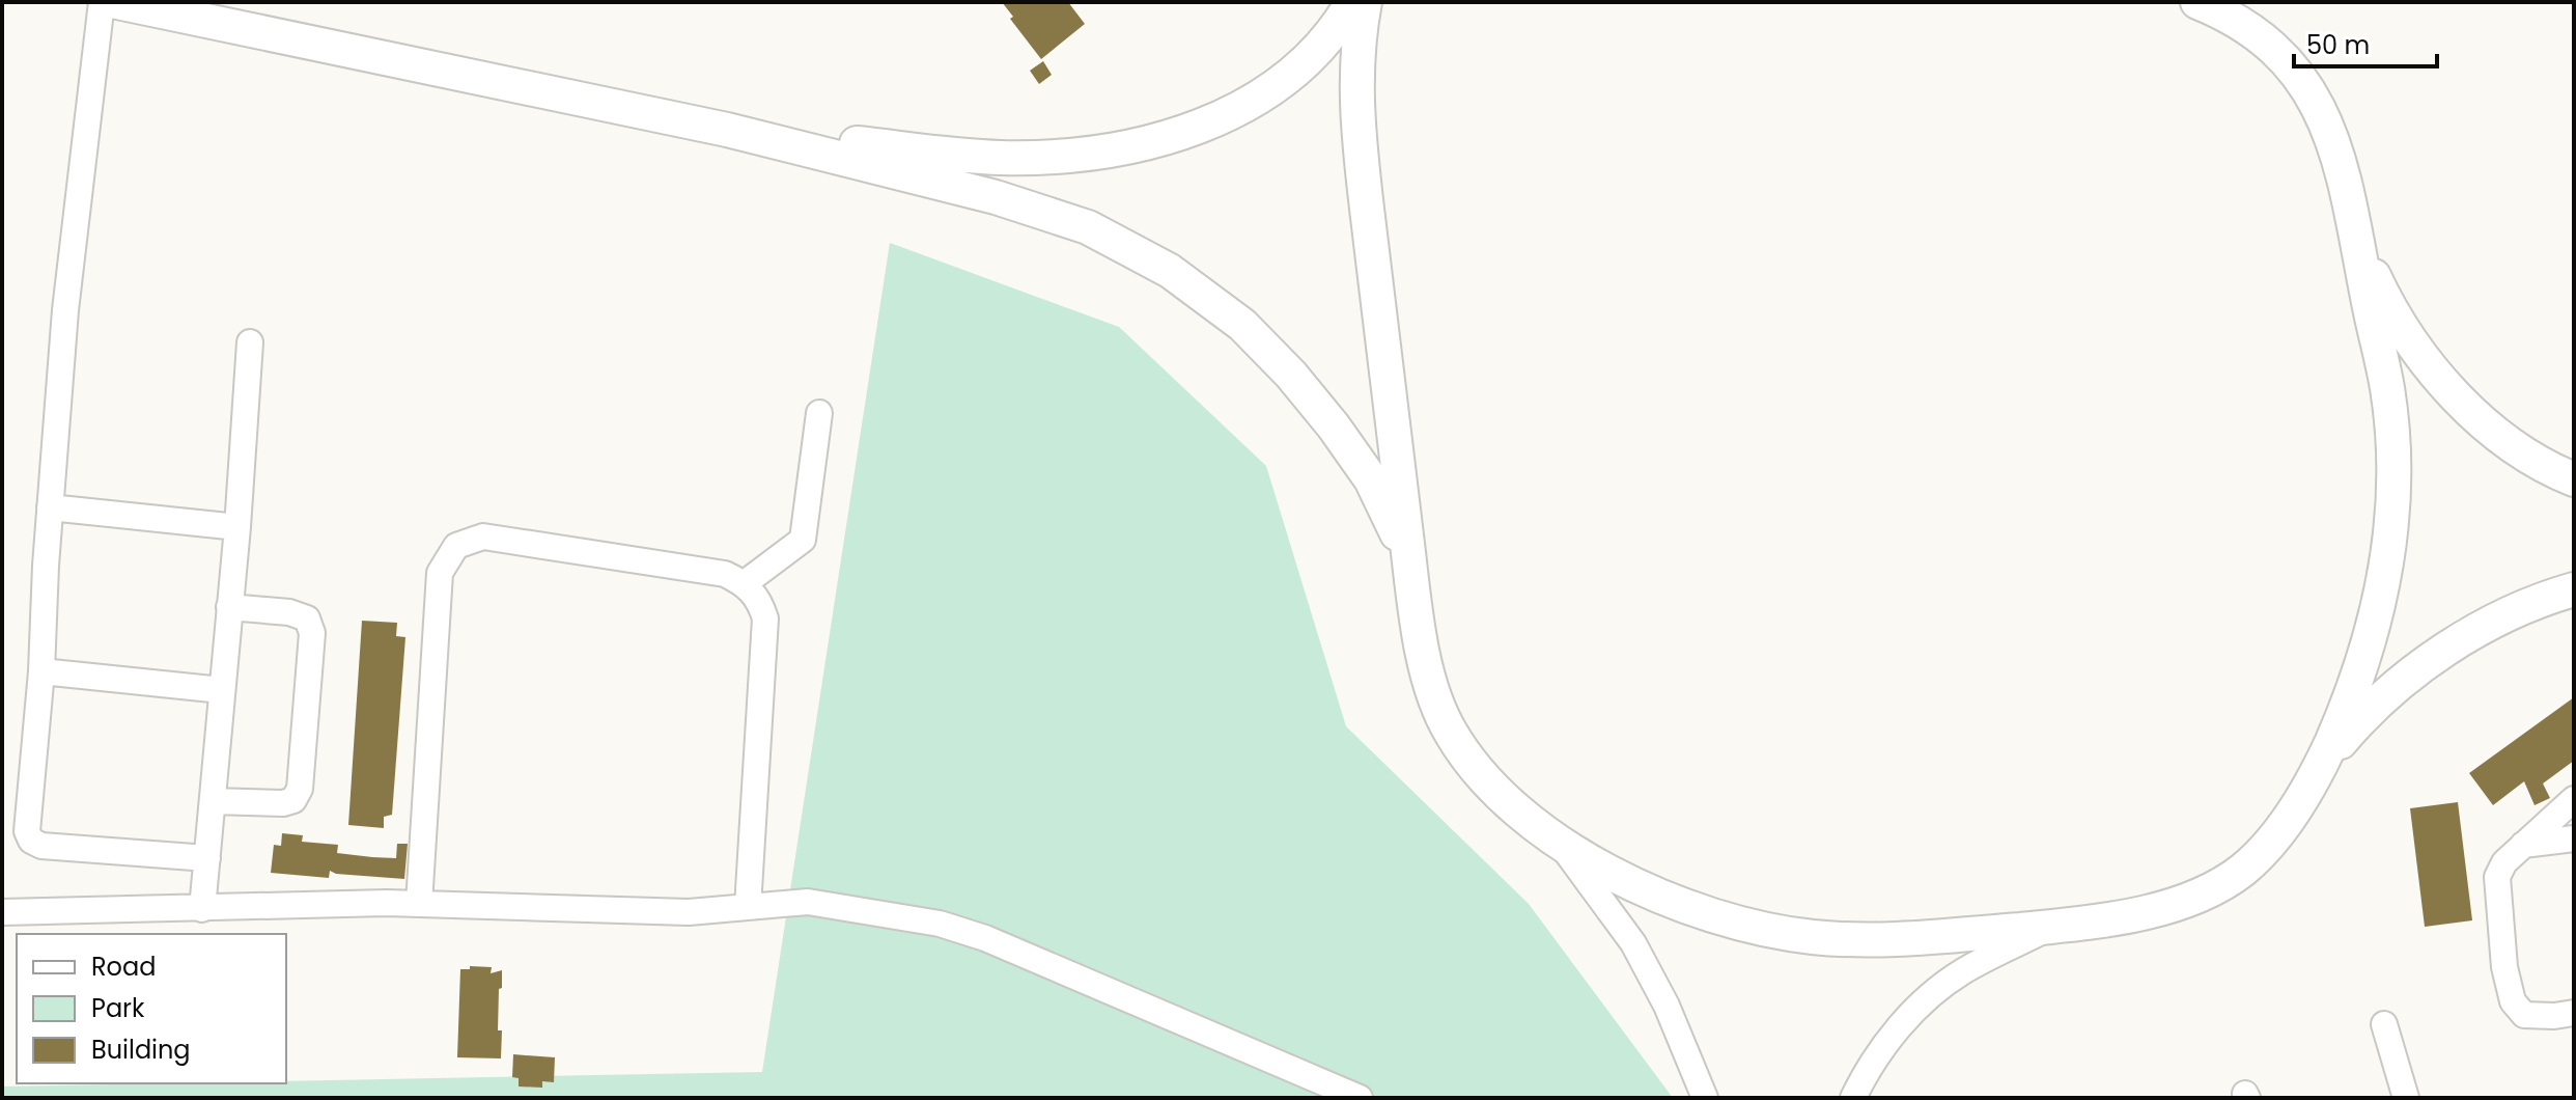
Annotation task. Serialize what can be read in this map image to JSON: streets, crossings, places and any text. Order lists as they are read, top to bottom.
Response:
{
  "legend": ["Road", "Park", "Building"],
  "scale_bar": "50 m"
}
